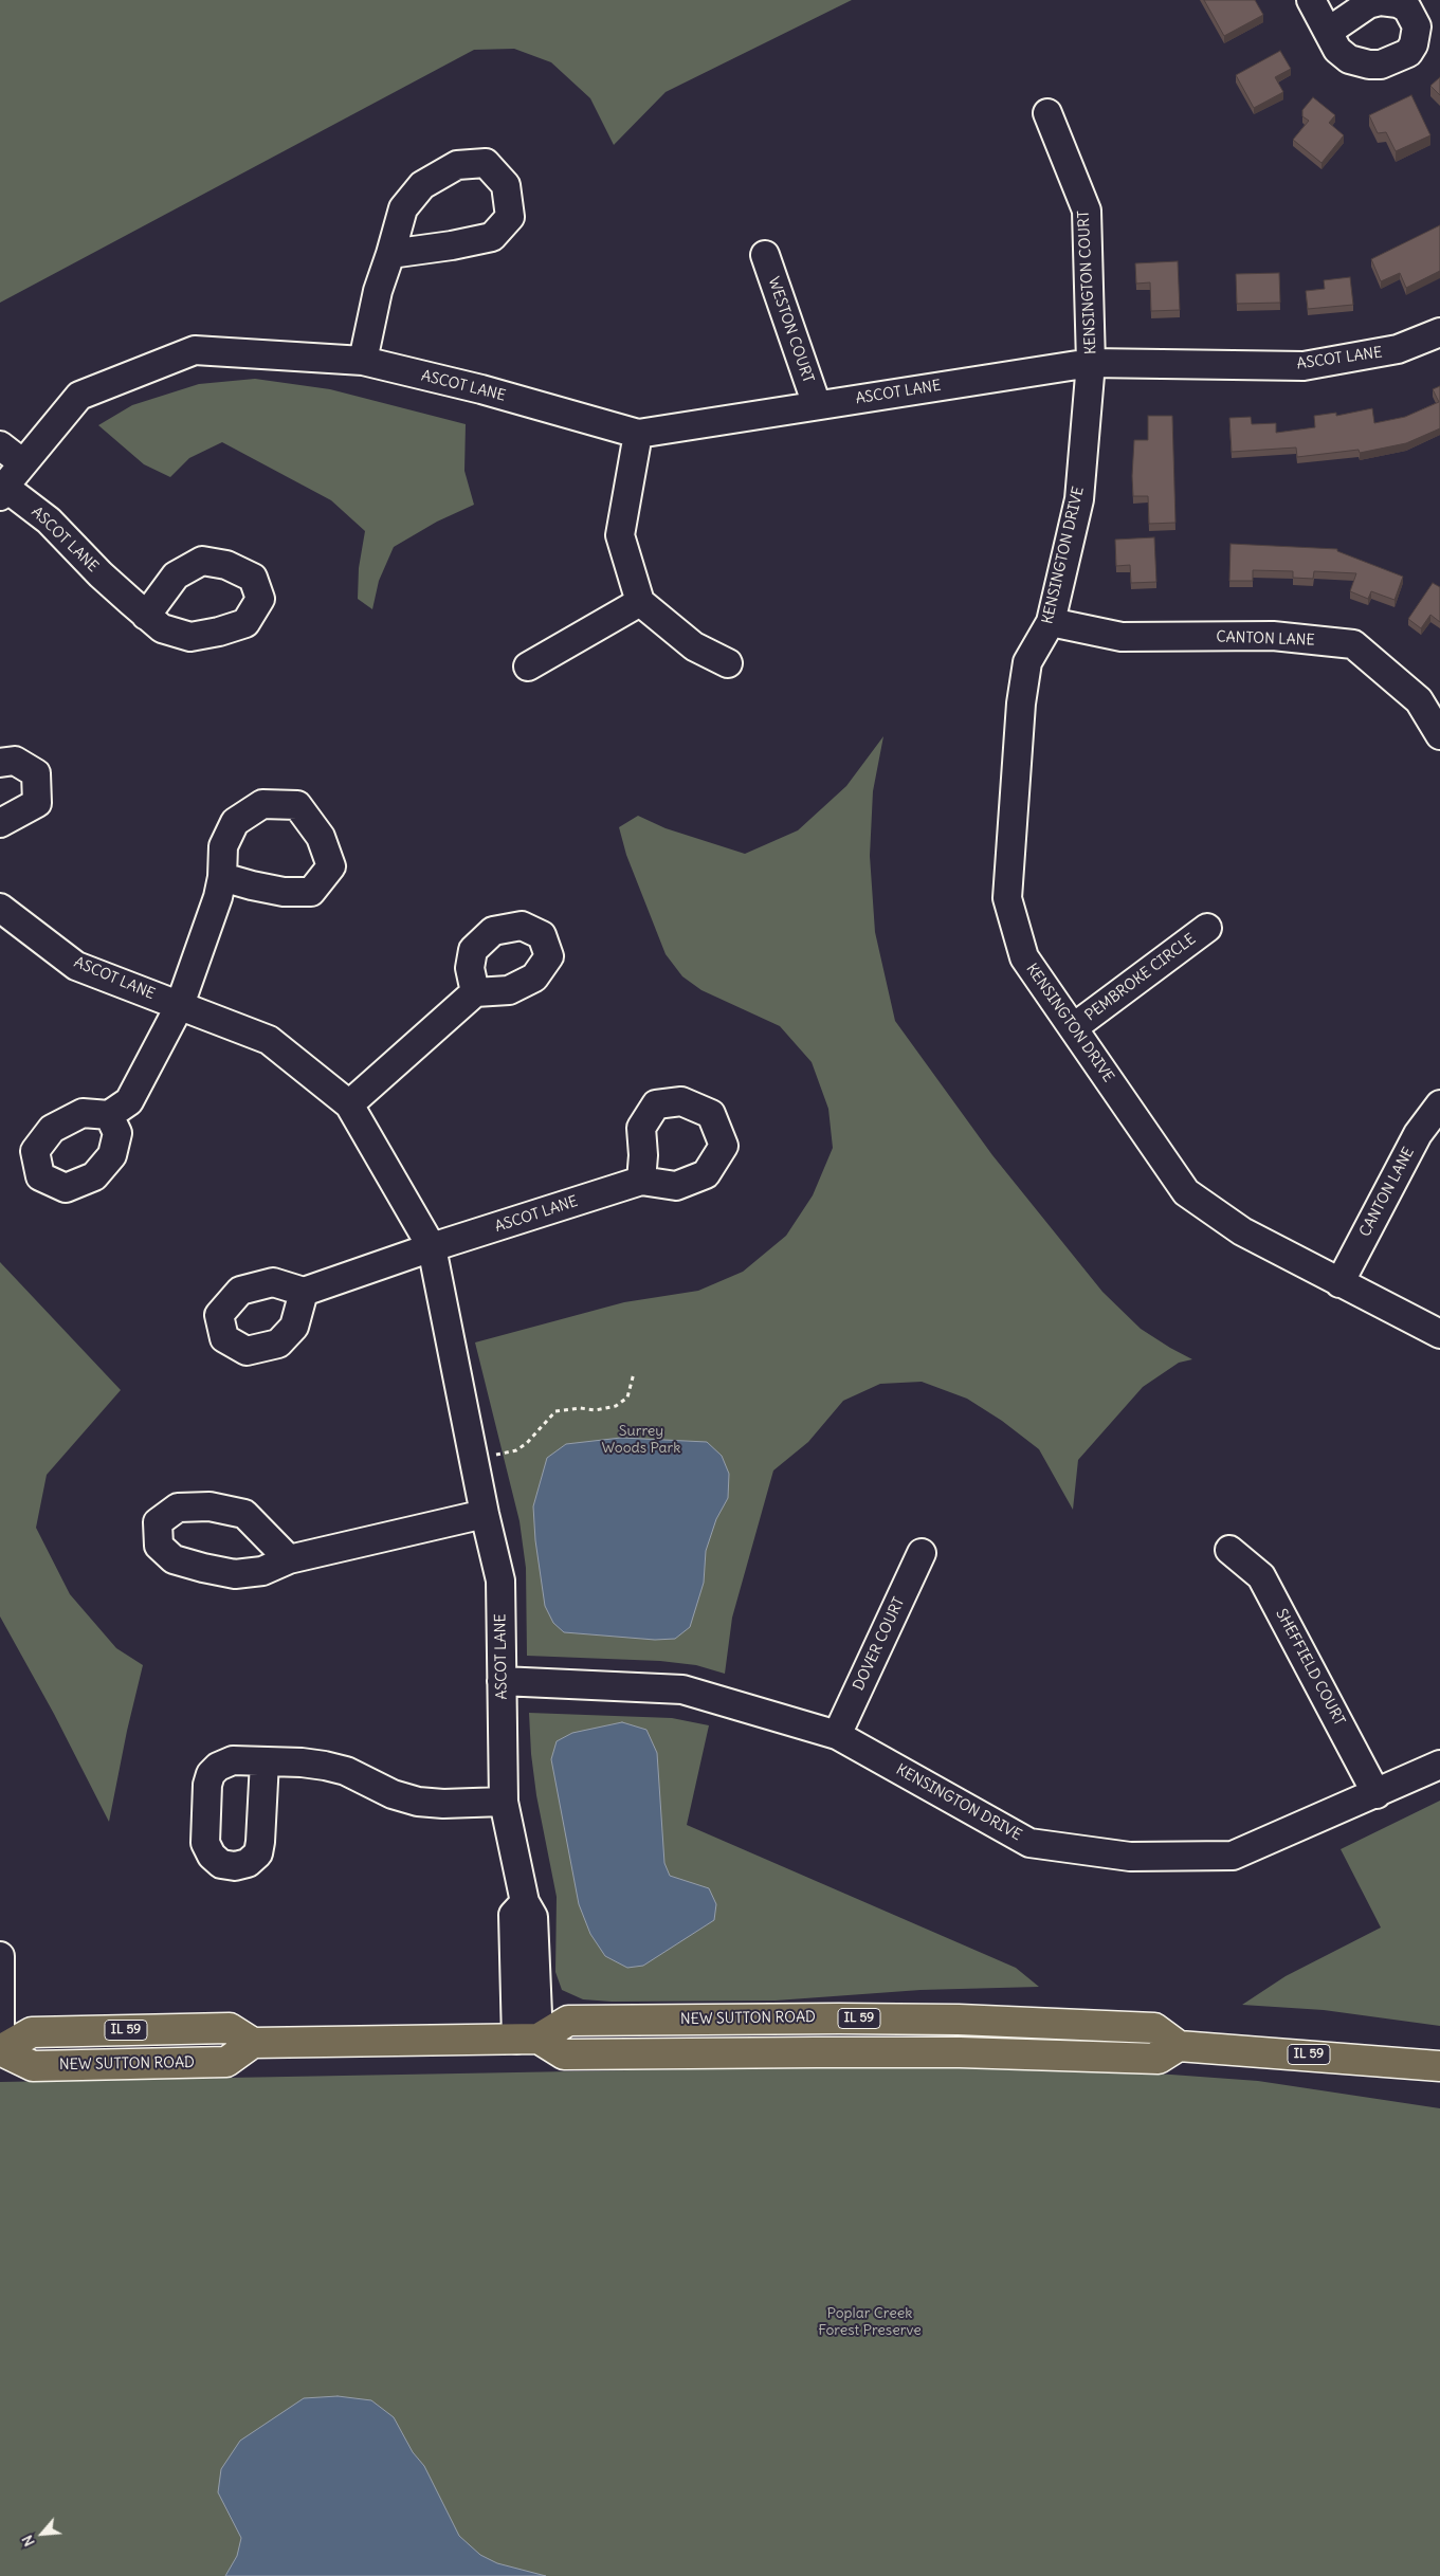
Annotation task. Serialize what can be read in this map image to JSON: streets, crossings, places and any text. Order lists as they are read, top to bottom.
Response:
{
  "streets": {
    "main road": ["NEW SUTTON ROAD", "IL 59"],
    "street": [
      "KENSINGTON COURT",
      "WESTON COURT",
      "ASCOT LANE",
      "KENSINGTON DRIVE",
      "CANTON LANE",
      "PEMBROKE CIRCLE",
      "DOVER COURT",
      "SHEFFIELD COURT"
    ]
  },
  "crossings": [
    ["KENSINGTON COURT", "ASCOT LANE"],
    ["KENSINGTON COURT", "KENSINGTON DRIVE"],
    ["WESTON COURT", "ASCOT LANE"],
    ["ASCOT LANE", "KENSINGTON DRIVE"],
    ["ASCOT LANE", "NEW SUTTON ROAD"],
    ["ASCOT LANE", "IL 59"],
    ["KENSINGTON DRIVE", "CANTON LANE"],
    ["KENSINGTON DRIVE", "PEMBROKE CIRCLE"],
    ["KENSINGTON DRIVE", "DOVER COURT"],
    ["KENSINGTON DRIVE", "SHEFFIELD COURT"],
    ["NEW SUTTON ROAD", "IL 59"]
  ],
  "parks": ["Surrey Woods Park", "Poplar Creek Forest Preserve"],
  "north": "bottom left"
}
